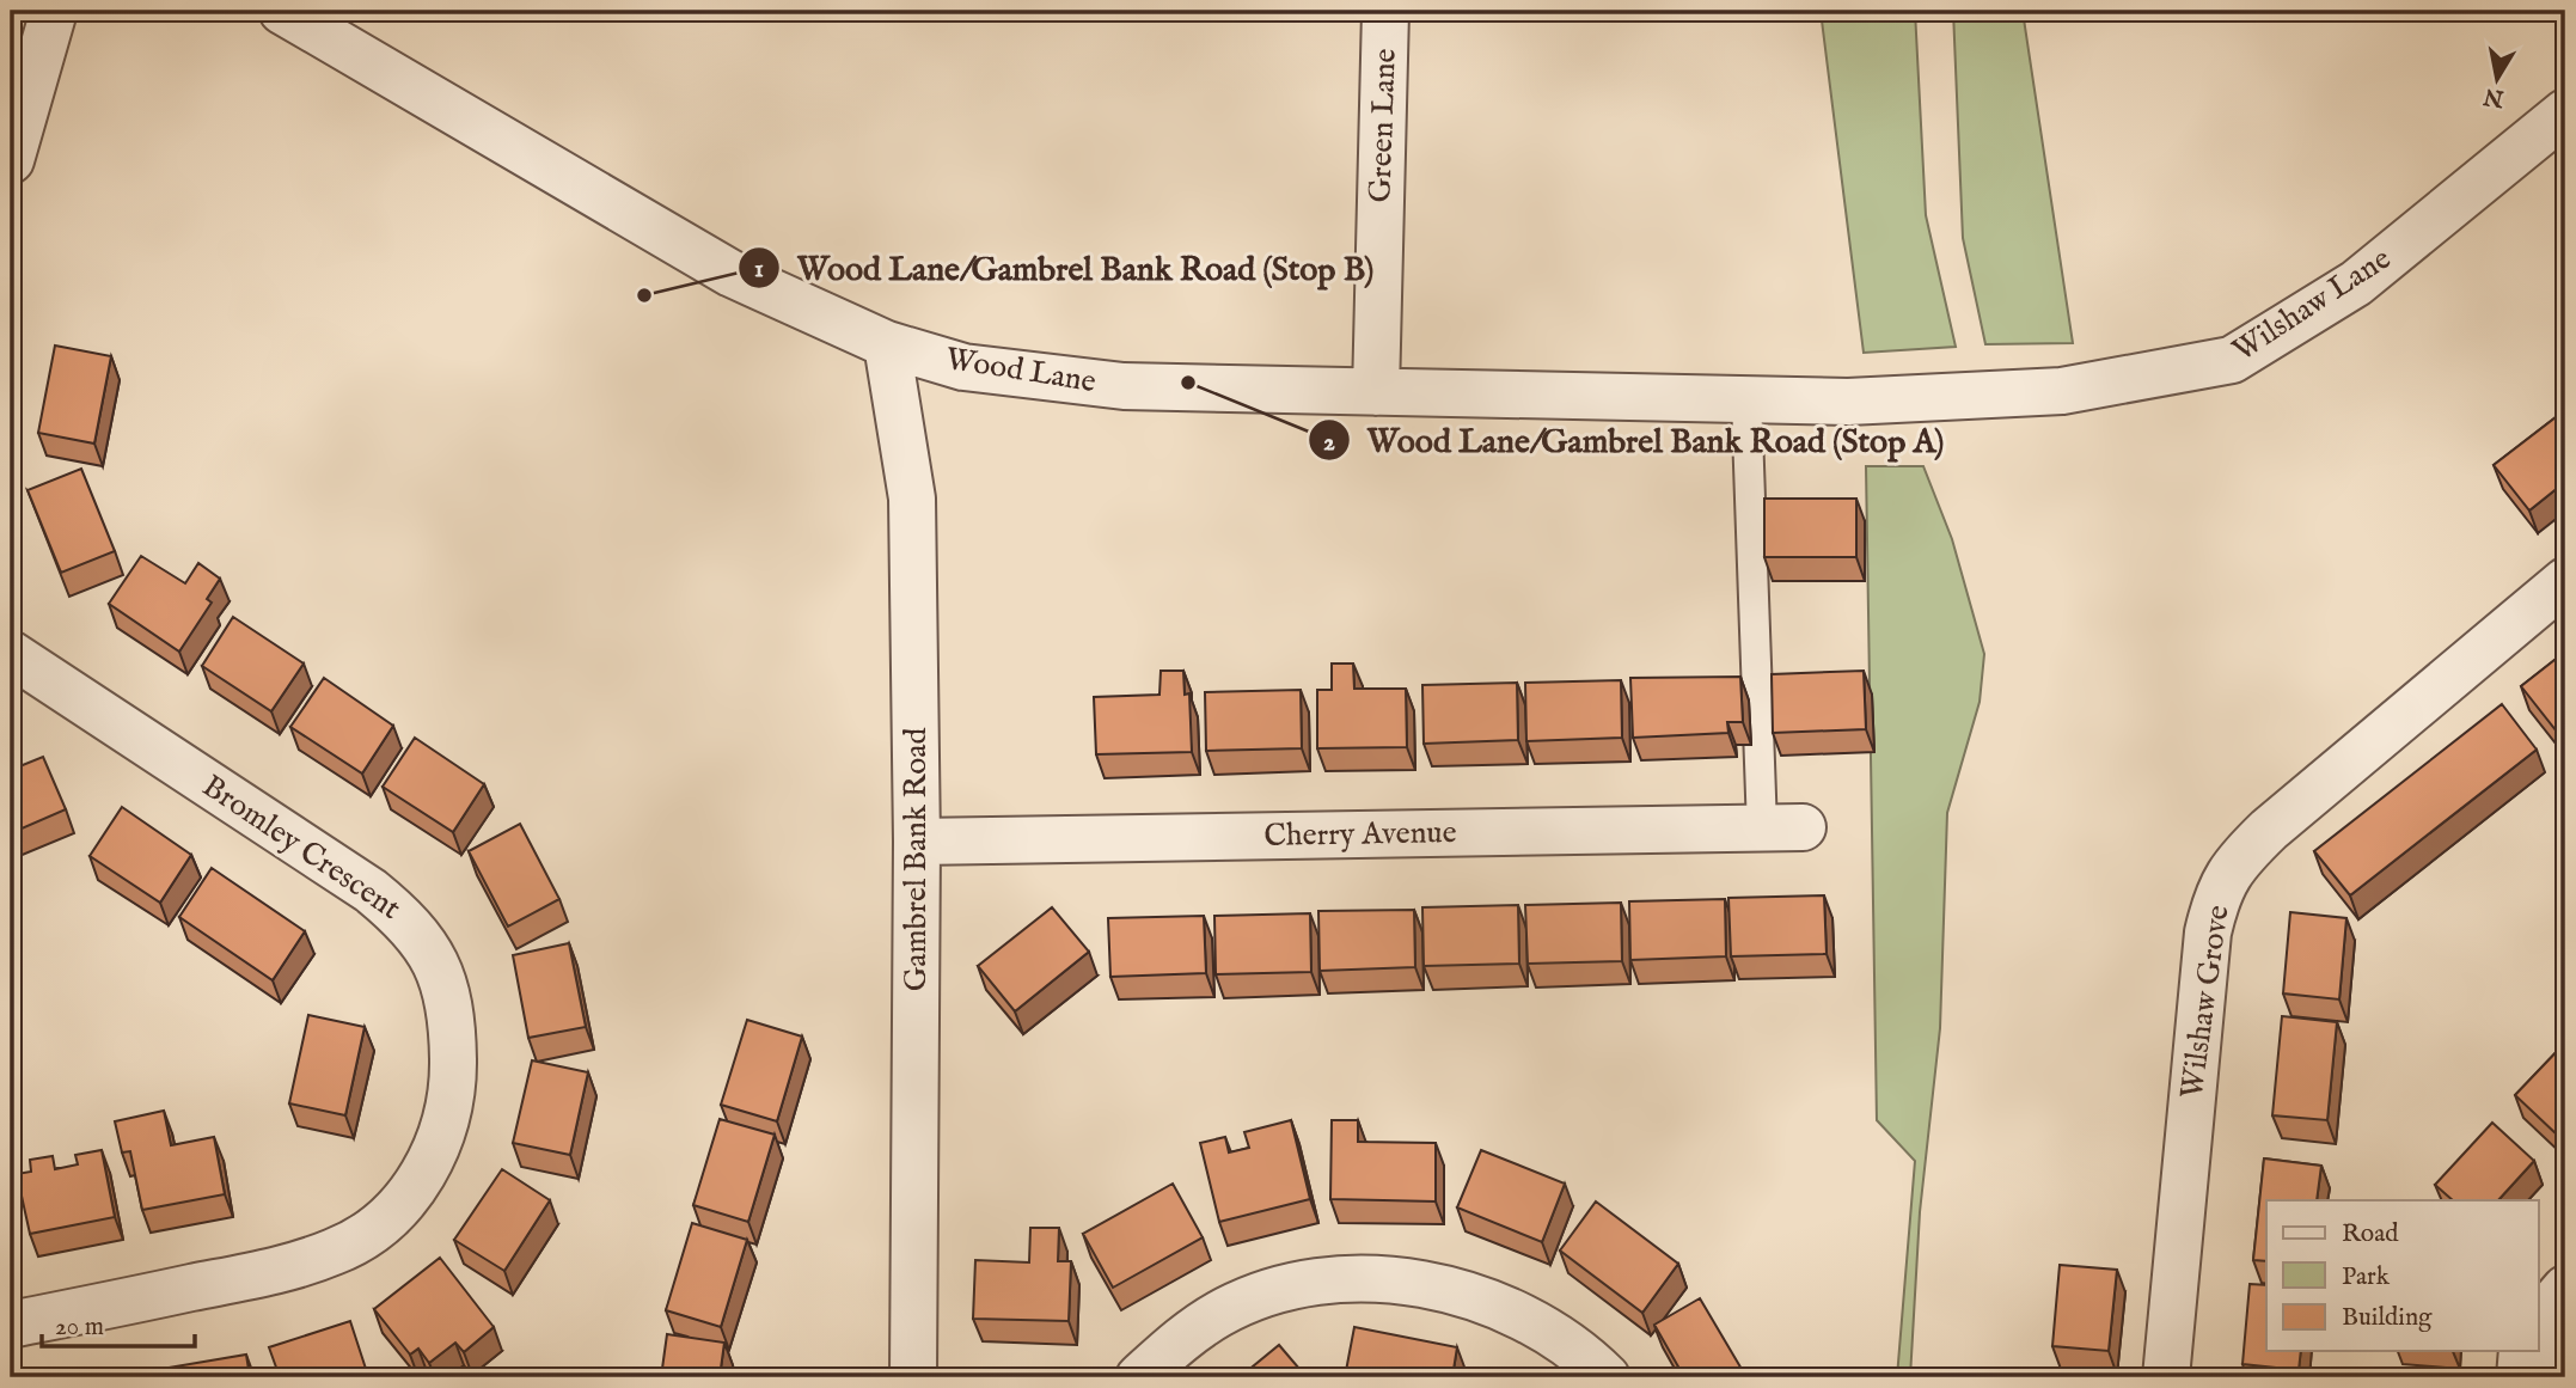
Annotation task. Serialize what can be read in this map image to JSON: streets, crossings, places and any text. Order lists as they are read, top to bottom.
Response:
{
  "streets": {
    "street": [
      "Green Lane",
      "Wilshaw Lane",
      "Wood Lane",
      "Cherry Avenue",
      "Bromley Crescent",
      "Gambrel Bank Road",
      "Wilshaw Grove"
    ]
  },
  "crossings": [
    ["Green Lane", "Wood Lane"],
    ["Wilshaw Lane", "Wood Lane"],
    ["Wood Lane", "Gambrel Bank Road"],
    ["Cherry Avenue", "Gambrel Bank Road"]
  ],
  "places": ["Wood Lane/Gambrel Bank Road (Stop B)", "Wood Lane/Gambrel Bank Road (Stop A)"],
  "legend": ["Road", "Park", "Building"],
  "scale_bar": "20 m",
  "north": "bottom"
}
